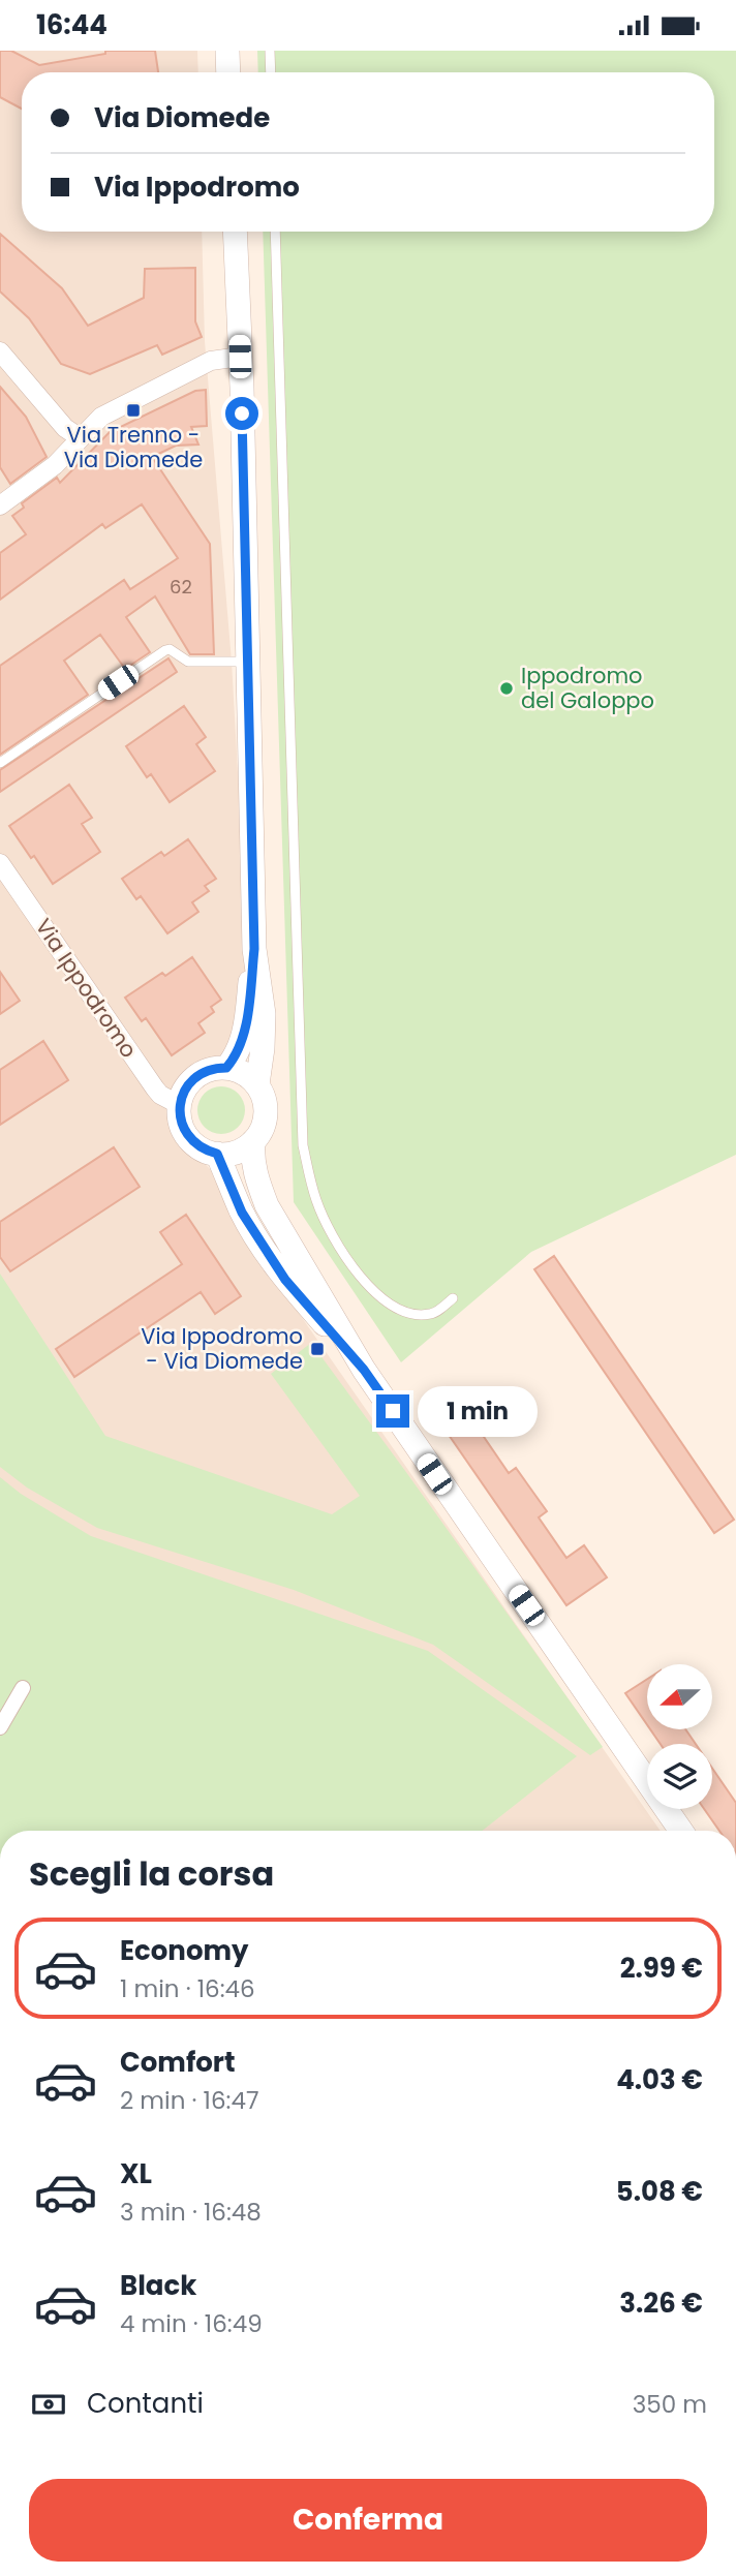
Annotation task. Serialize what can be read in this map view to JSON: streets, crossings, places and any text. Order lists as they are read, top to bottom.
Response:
{
  "streets": {
    "street": ["Via Ippodromo"]
  },
  "places": {
    "transit": ["Via Trenno - Via Diomede", "Via Ippodromo - Via Diomede"],
    "other": ["Ippodromo del Galoppo"]
  },
  "house_numbers": ["62"],
  "north": "left",
  "page": {
    "status": "16:44",
    "banner": ["Via Diomede", "Via Ippodromo"],
    "bubble": "1 min",
    "heading": "Scegli la corsa",
    "list": [
      {
        "name": "Economy",
        "note": "1 min · 16:46",
        "value": "2.99 €"
      },
      {
        "name": "Comfort",
        "note": "2 min · 16:47",
        "value": "4.03 €"
      },
      {
        "name": "XL",
        "note": "3 min · 16:48",
        "value": "5.08 €"
      },
      {
        "name": "Black",
        "note": "4 min · 16:49",
        "value": "3.26 €"
      }
    ],
    "pay": ["Contanti", "350 m"],
    "buttons": "Conferma"
  }
}
